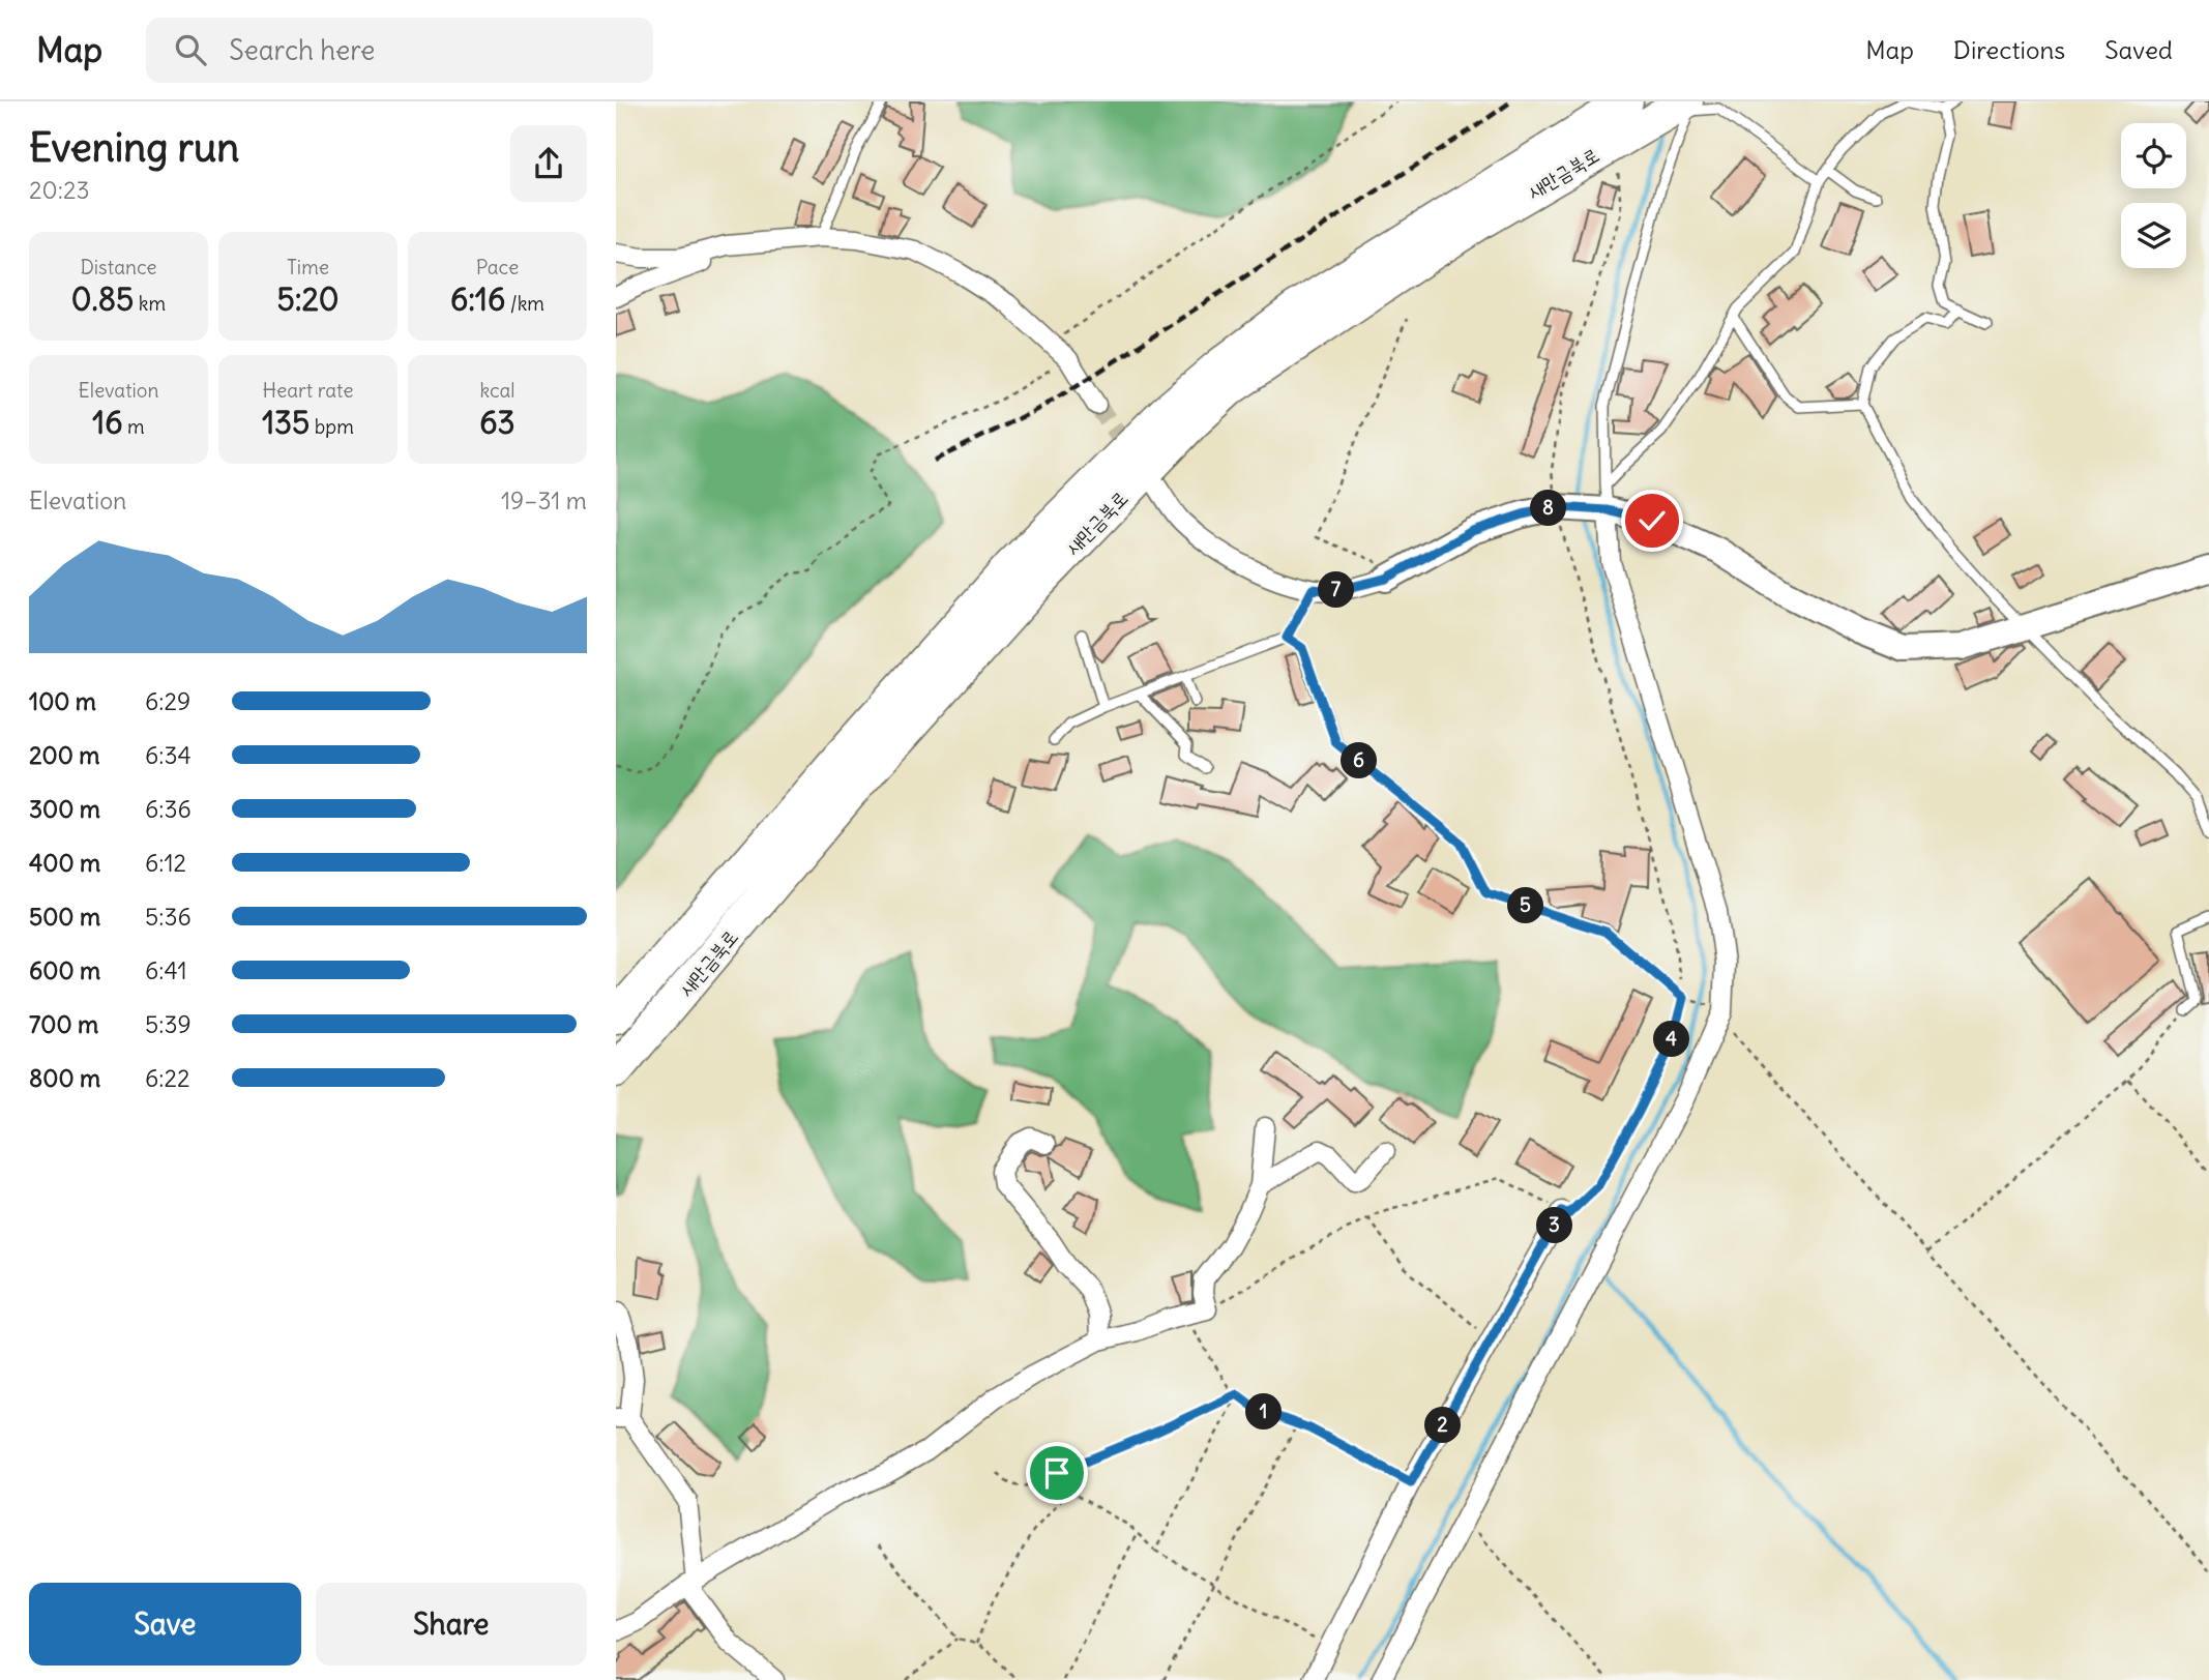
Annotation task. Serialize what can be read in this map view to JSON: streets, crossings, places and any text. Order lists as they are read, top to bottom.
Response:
{
  "streets": {
    "highway": ["새만금북로"]
  },
  "page": {
    "header": "Map",
    "search": "Search here",
    "nav": ["Map", "Directions", "Saved"],
    "heading": ["Evening run", "20:23"],
    "stats": [
      ["Distance", "0.85 km"],
      ["Time", "5:20"],
      ["Pace", "6:16 /km"],
      ["Elevation", "16 m"],
      ["Heart rate", "135 bpm"],
      ["kcal", "63"]
    ],
    "chart": ["Elevation", "19–31 m"],
    "pins": [
      "8",
      "7",
      "6",
      "5",
      "4",
      "3",
      "1",
      "2"
    ],
    "list": [
      {
        "name": "100 m",
        "note": "6:29"
      },
      {
        "name": "200 m",
        "note": "6:34"
      },
      {
        "name": "300 m",
        "note": "6:36"
      },
      {
        "name": "400 m",
        "note": "6:12"
      },
      {
        "name": "500 m",
        "note": "5:36"
      },
      {
        "name": "600 m",
        "note": "6:41"
      },
      {
        "name": "700 m",
        "note": "5:39"
      },
      {
        "name": "800 m",
        "note": "6:22"
      }
    ],
    "buttons": ["Save", "Share"]
  }
}
